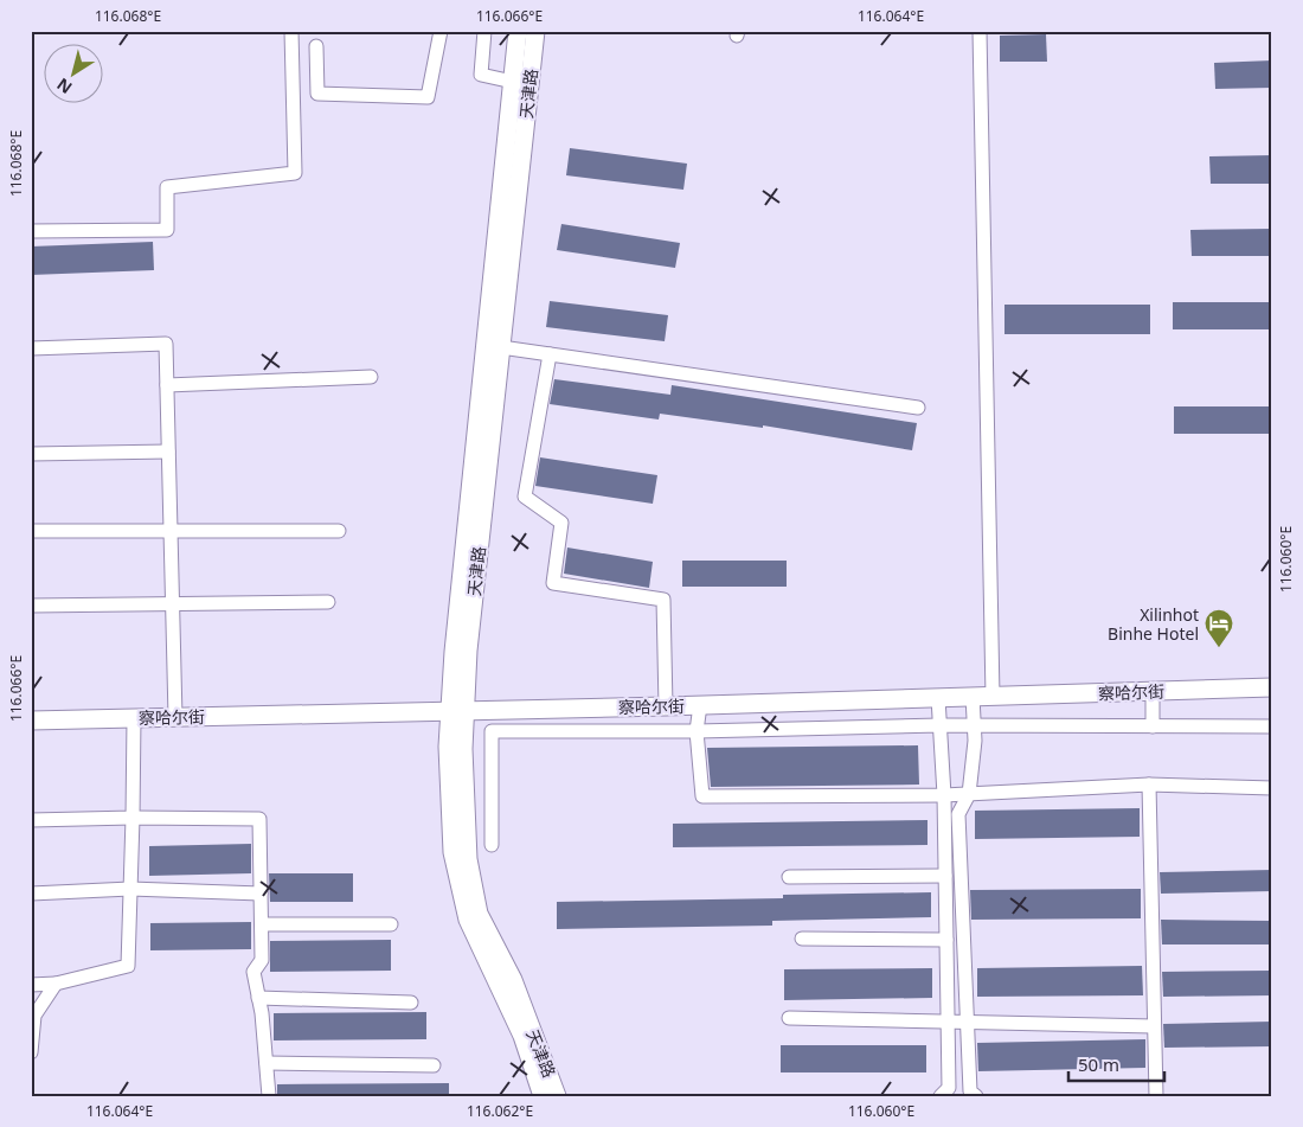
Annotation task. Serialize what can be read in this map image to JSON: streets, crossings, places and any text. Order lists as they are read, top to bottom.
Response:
{
  "streets": {
    "street": ["天津路", "察哈尔街"]
  },
  "crossings": [
    ["天津路", "察哈尔街"]
  ],
  "places": {
    "hotel": ["Xilinhot Binhe Hotel"]
  },
  "scale_bar": "50 m",
  "north": "bottom left",
  "coordinates": [
    "116.068°E",
    "116.066°E",
    "116.064°E",
    "116.060°E",
    "116.062°E"
  ]
}
